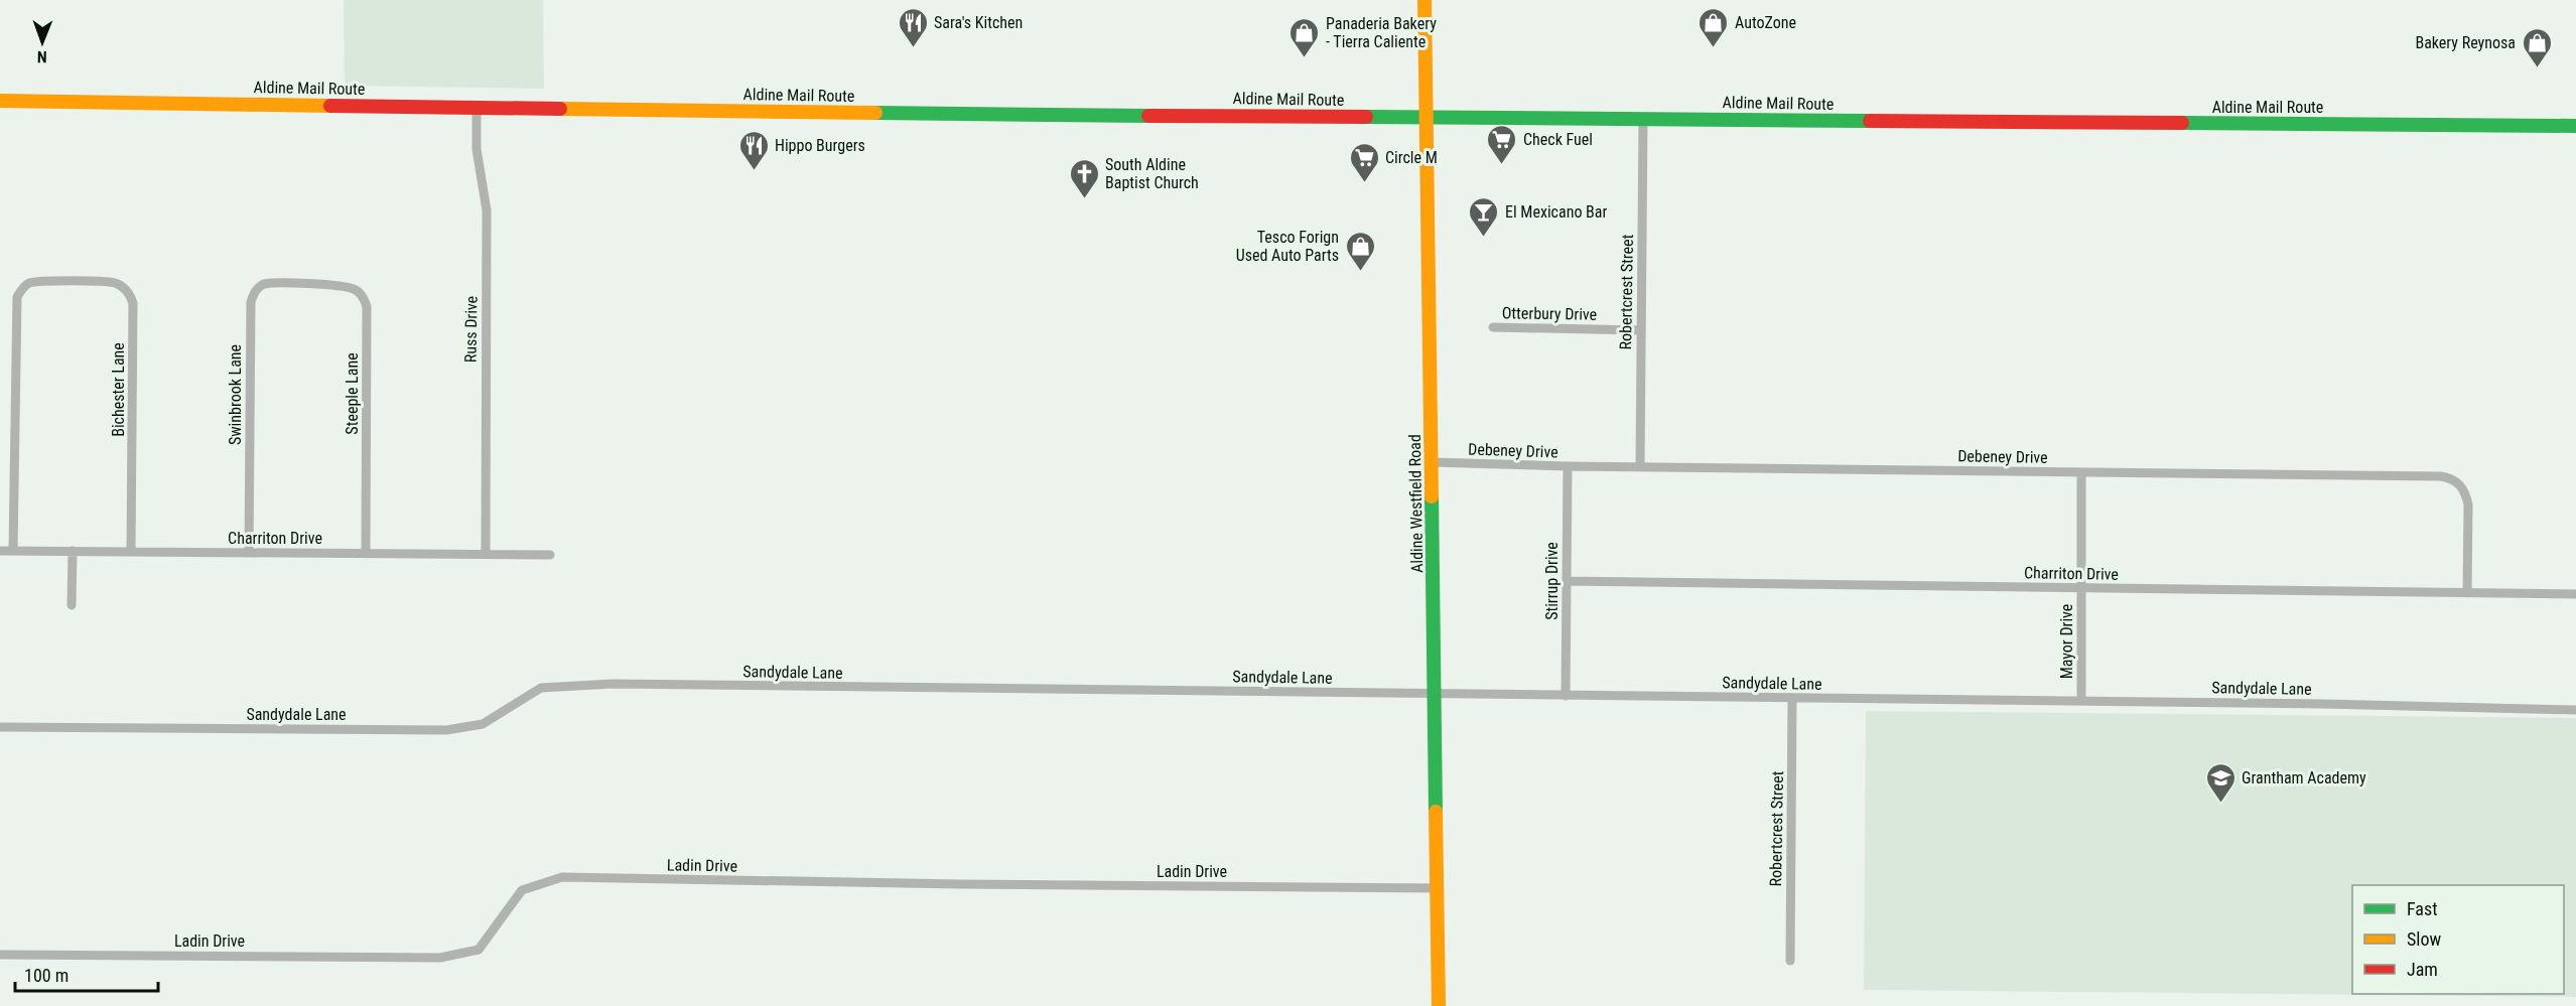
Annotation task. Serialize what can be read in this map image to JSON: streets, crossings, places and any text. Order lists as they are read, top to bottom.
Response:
{
  "streets": {
    "main road": ["Aldine Mail Route", "Aldine Westfield Road"],
    "street": [
      "Robertcrest Street",
      "Otterbury Drive",
      "Russ Drive",
      "Bichester Lane",
      "Steeple Lane",
      "Swinbrook Lane",
      "Debeney Drive",
      "Charriton Drive",
      "Stirrup Drive",
      "Mayor Drive",
      "Sandydale Lane",
      "Ladin Drive"
    ]
  },
  "crossings": [
    ["Aldine Mail Route", "Robertcrest Street"],
    ["Aldine Mail Route", "Russ Drive"],
    ["Aldine Mail Route", "Aldine Westfield Road"],
    ["Robertcrest Street", "Otterbury Drive"],
    ["Robertcrest Street", "Debeney Drive"],
    ["Robertcrest Street", "Sandydale Lane"],
    ["Russ Drive", "Charriton Drive"],
    ["Bichester Lane", "Charriton Drive"],
    ["Steeple Lane", "Swinbrook Lane"],
    ["Steeple Lane", "Charriton Drive"],
    ["Swinbrook Lane", "Charriton Drive"],
    ["Debeney Drive", "Aldine Westfield Road"],
    ["Debeney Drive", "Charriton Drive"],
    ["Debeney Drive", "Stirrup Drive"],
    ["Debeney Drive", "Mayor Drive"],
    ["Aldine Westfield Road", "Sandydale Lane"],
    ["Aldine Westfield Road", "Ladin Drive"],
    ["Charriton Drive", "Stirrup Drive"],
    ["Charriton Drive", "Mayor Drive"],
    ["Stirrup Drive", "Sandydale Lane"],
    ["Mayor Drive", "Sandydale Lane"]
  ],
  "places": {
    "restaurant": ["Sara's Kitchen", "Hippo Burgers"],
    "shop": [
      "AutoZone",
      "Panaderia Bakery - Tierra Caliente",
      "Bakery Reynosa",
      "Tesco Forign Used Auto Parts"
    ],
    "supermarket": ["Check Fuel", "Circle M"],
    "church": ["South Aldine Baptist Church"],
    "bar": ["El Mexicano Bar"],
    "school or university": ["Grantham Academy"]
  },
  "legend": ["Fast", "Slow", "Jam"],
  "scale_bar": "100 m",
  "north": "bottom"
}
